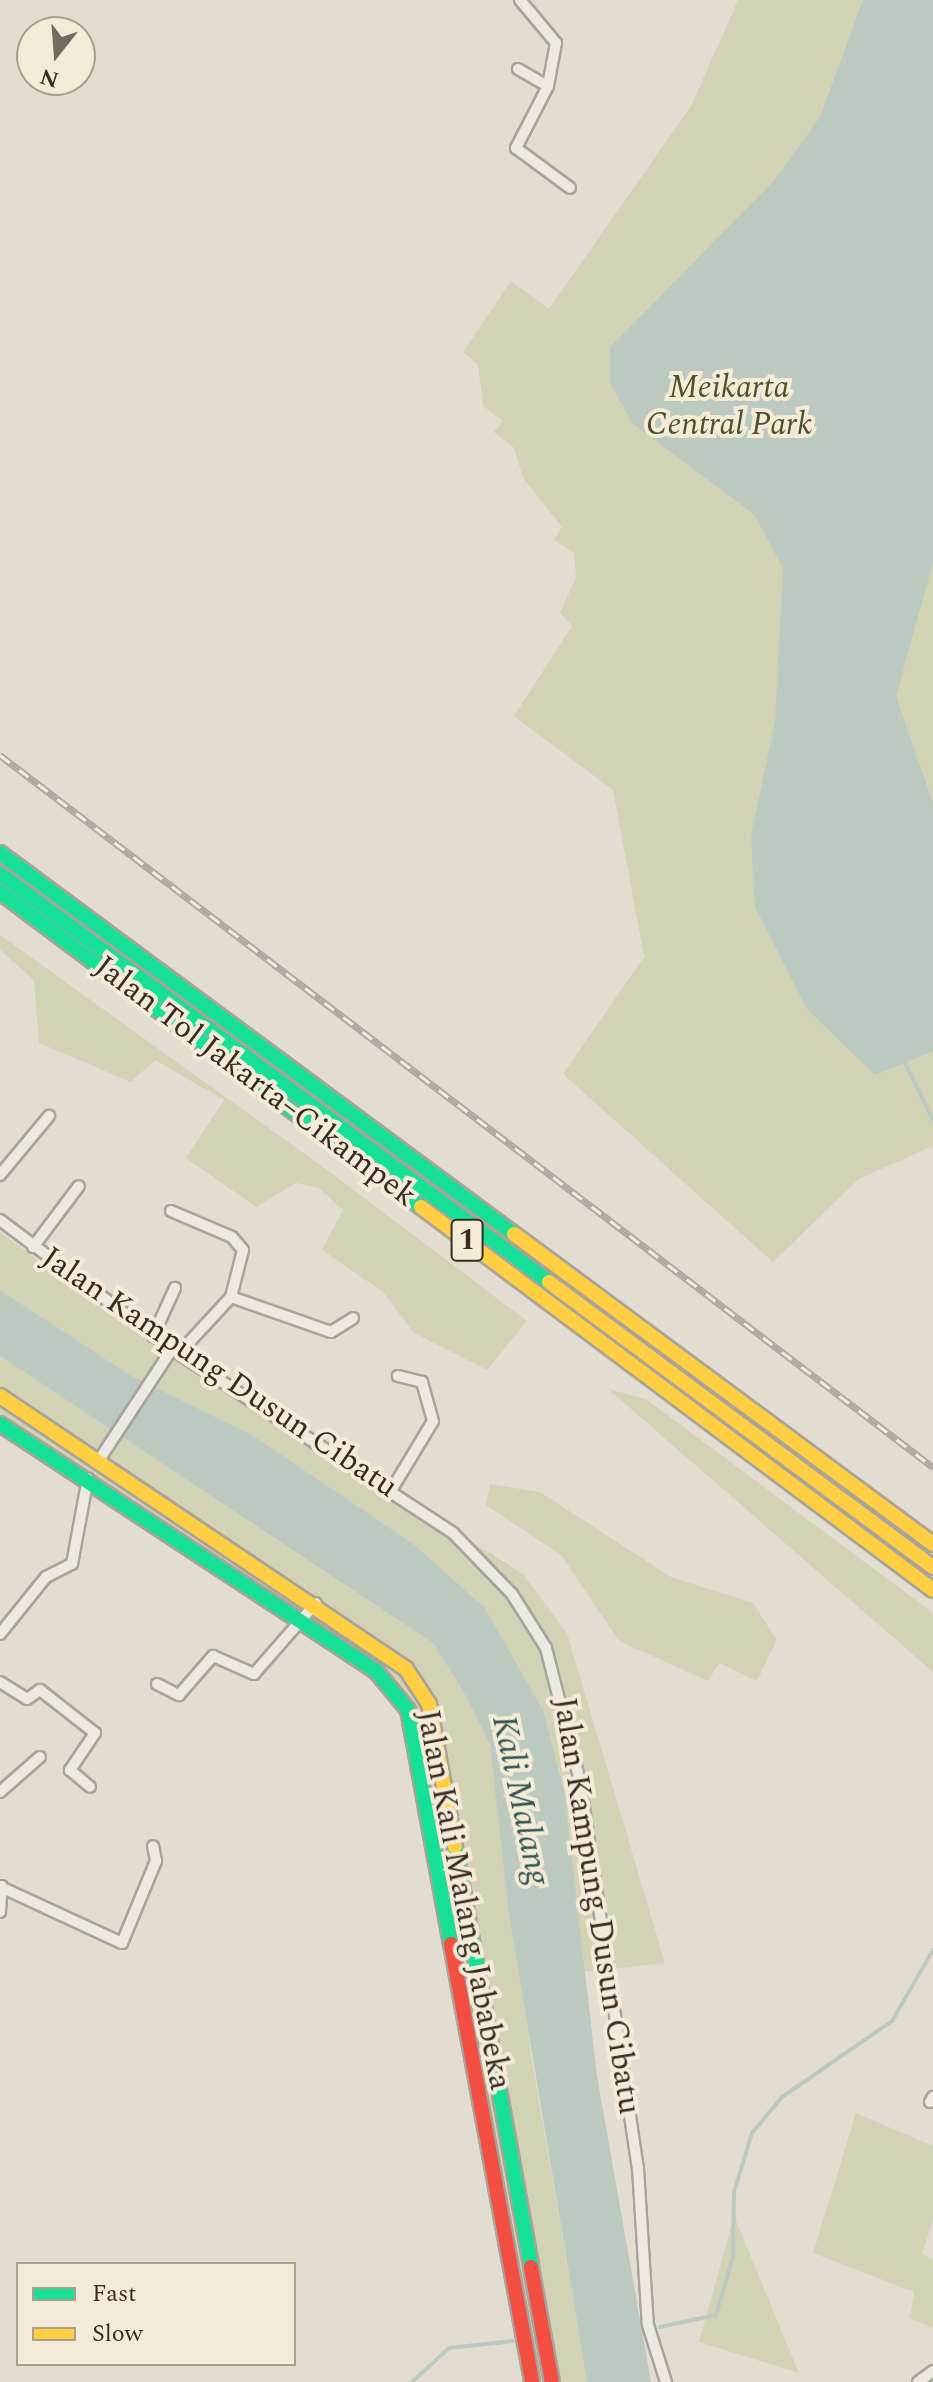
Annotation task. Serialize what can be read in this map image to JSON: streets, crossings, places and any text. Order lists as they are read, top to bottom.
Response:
{
  "streets": {
    "main road": ["Jalan Tol Jakarta–Cikampek", "1", "Jalan Kali Malang Jababeka"],
    "street": ["Jalan Kampung Dusun Cibatu"]
  },
  "crossings": [
    ["Jalan Tol Jakarta–Cikampek", "1"]
  ],
  "water": ["Kali Malang"],
  "parks": ["Meikarta Central Park"],
  "legend": ["Fast", "Slow"],
  "north": "bottom"
}
